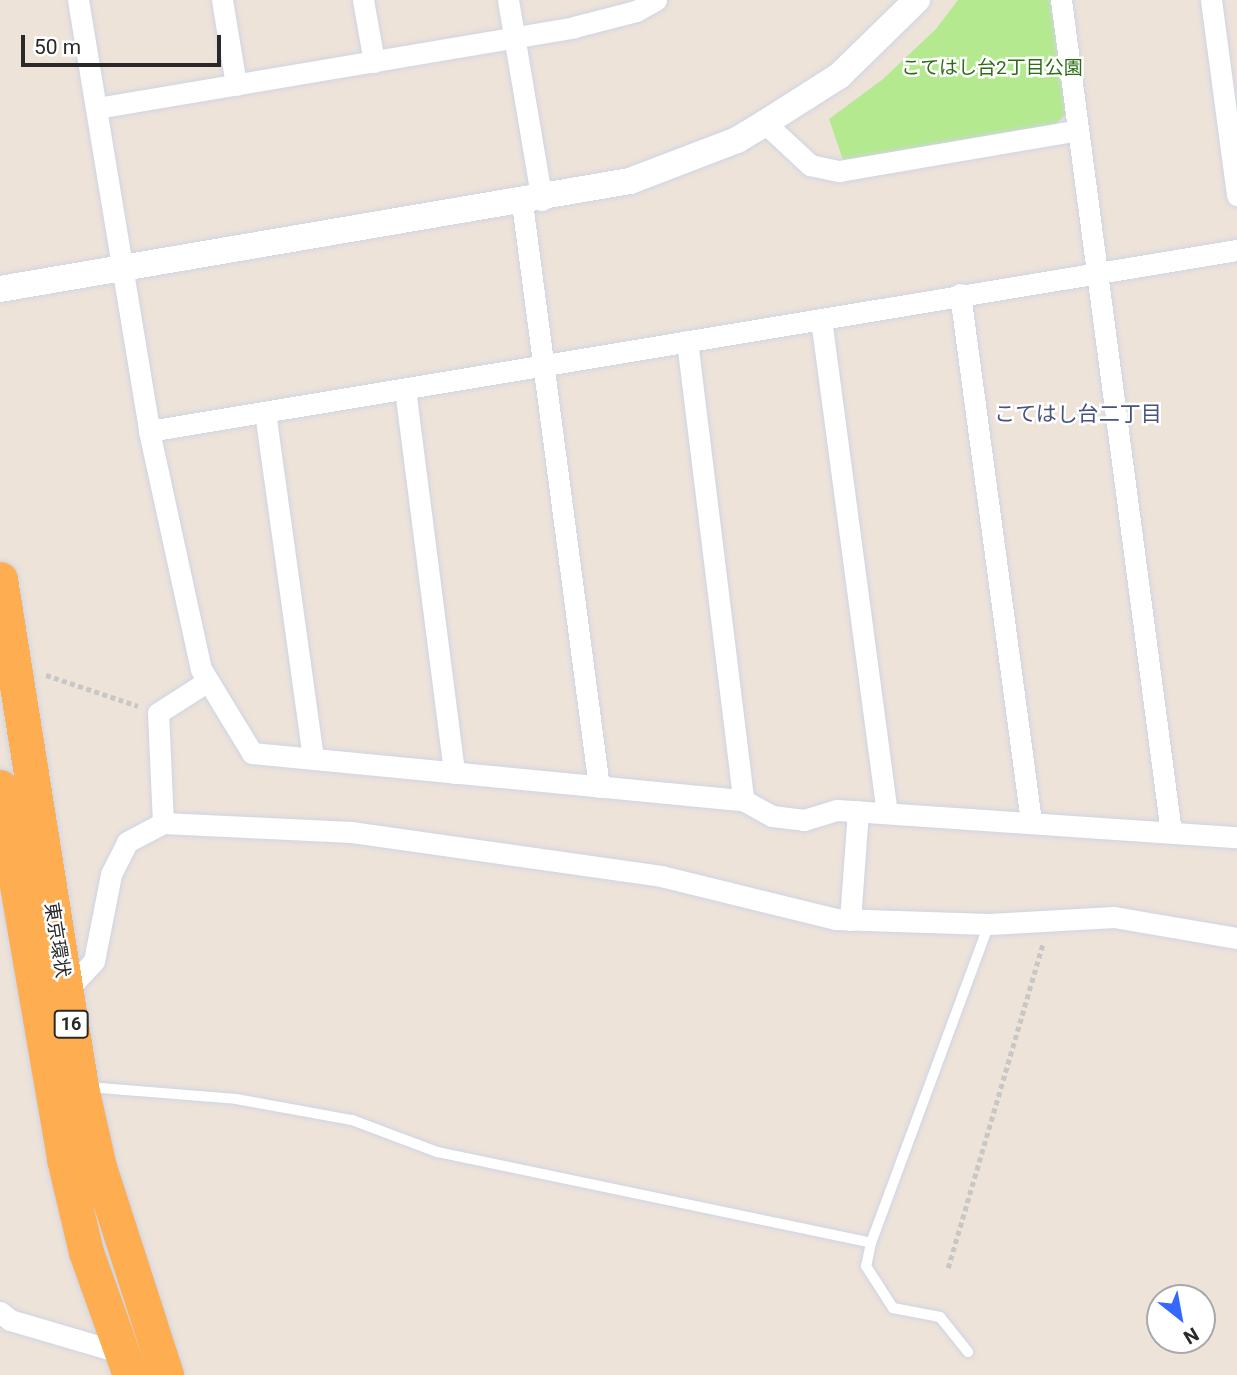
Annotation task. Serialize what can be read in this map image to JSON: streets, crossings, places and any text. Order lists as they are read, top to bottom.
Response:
{
  "streets": {
    "highway": ["東京環状", "16"]
  },
  "districts": ["こてはし台二丁目"],
  "parks": ["こてはし台2丁目公園"],
  "scale_bar": "50 m",
  "north": "bottom right"
}
